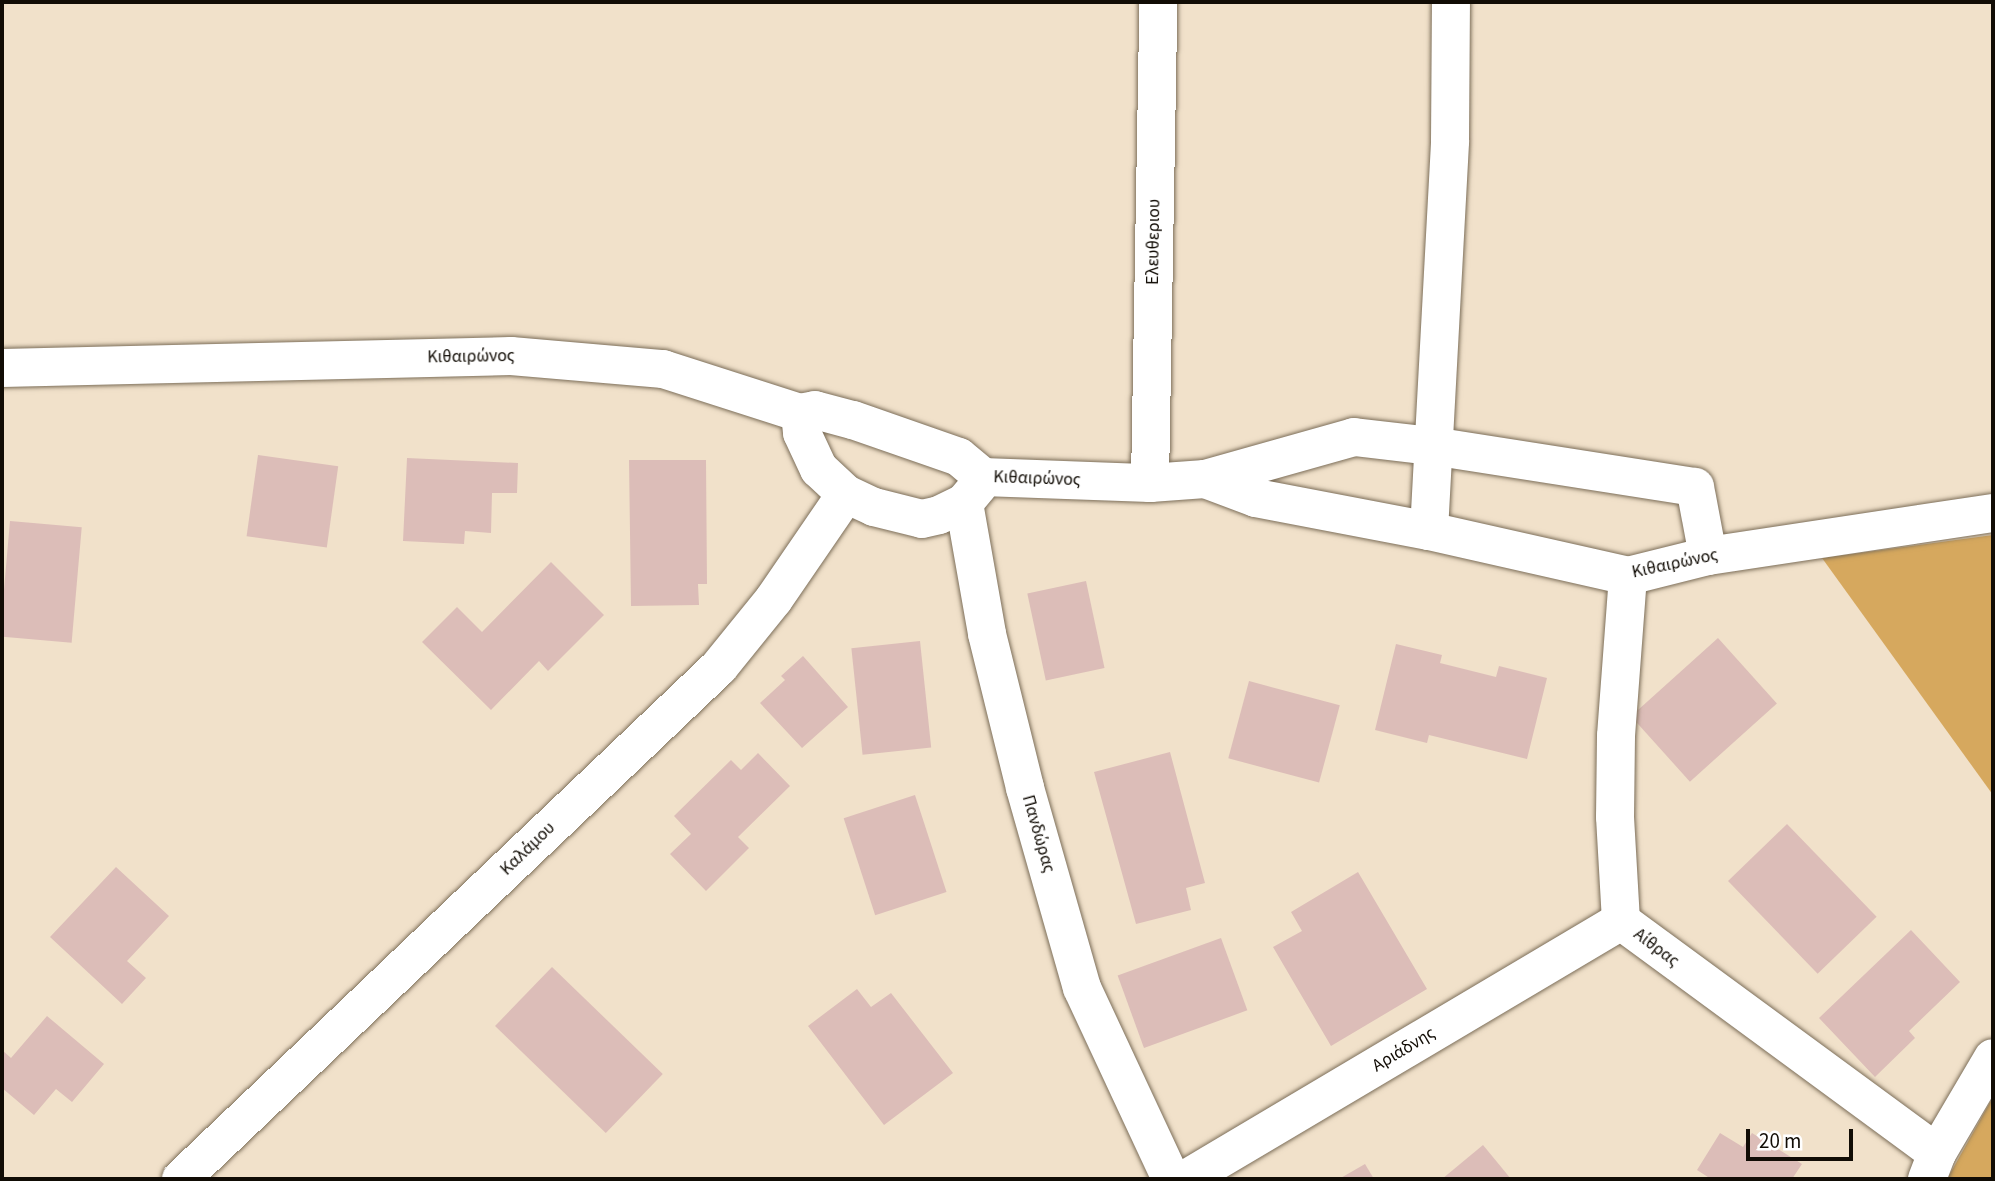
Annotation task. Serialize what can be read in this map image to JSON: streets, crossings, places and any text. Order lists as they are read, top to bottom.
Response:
{
  "streets": {
    "street": [
      "Ελευθεριου",
      "Κιθαιρώνος",
      "Πανδώρας",
      "Καλάμου",
      "Αίθρας",
      "Αριάδνης"
    ]
  },
  "crossings": [
    ["Ελευθεριου", "Κιθαιρώνος"],
    ["Κιθαιρώνος", "Πανδώρας"],
    ["Κιθαιρώνος", "Αίθρας"],
    ["Αίθρας", "Αριάδνης"]
  ],
  "scale_bar": "20 m"
}
